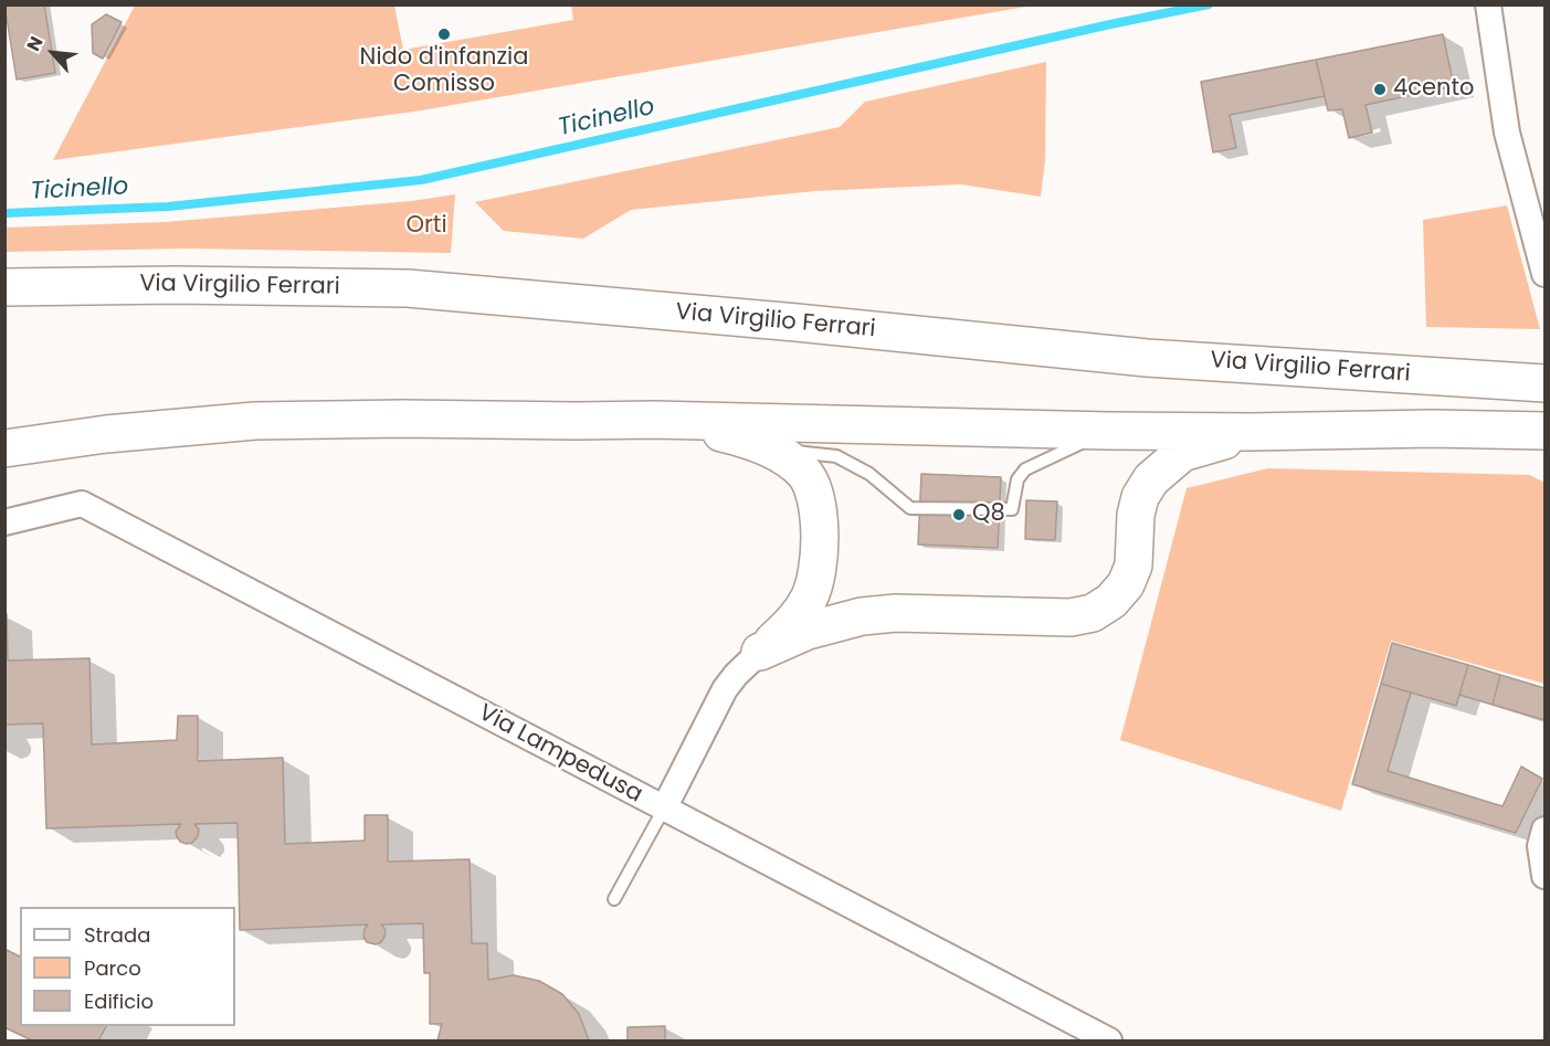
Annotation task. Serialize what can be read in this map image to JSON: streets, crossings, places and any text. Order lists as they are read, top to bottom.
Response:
{
  "streets": {
    "main road": ["Via Virgilio Ferrari"],
    "street": ["Via Lampedusa"]
  },
  "water": ["Ticinello"],
  "parks": ["Orti"],
  "places": ["Nido d'infanzia Comisso", "4cento", "Q8"],
  "legend": ["Strada", "Parco", "Edificio"],
  "north": "top left"
}
